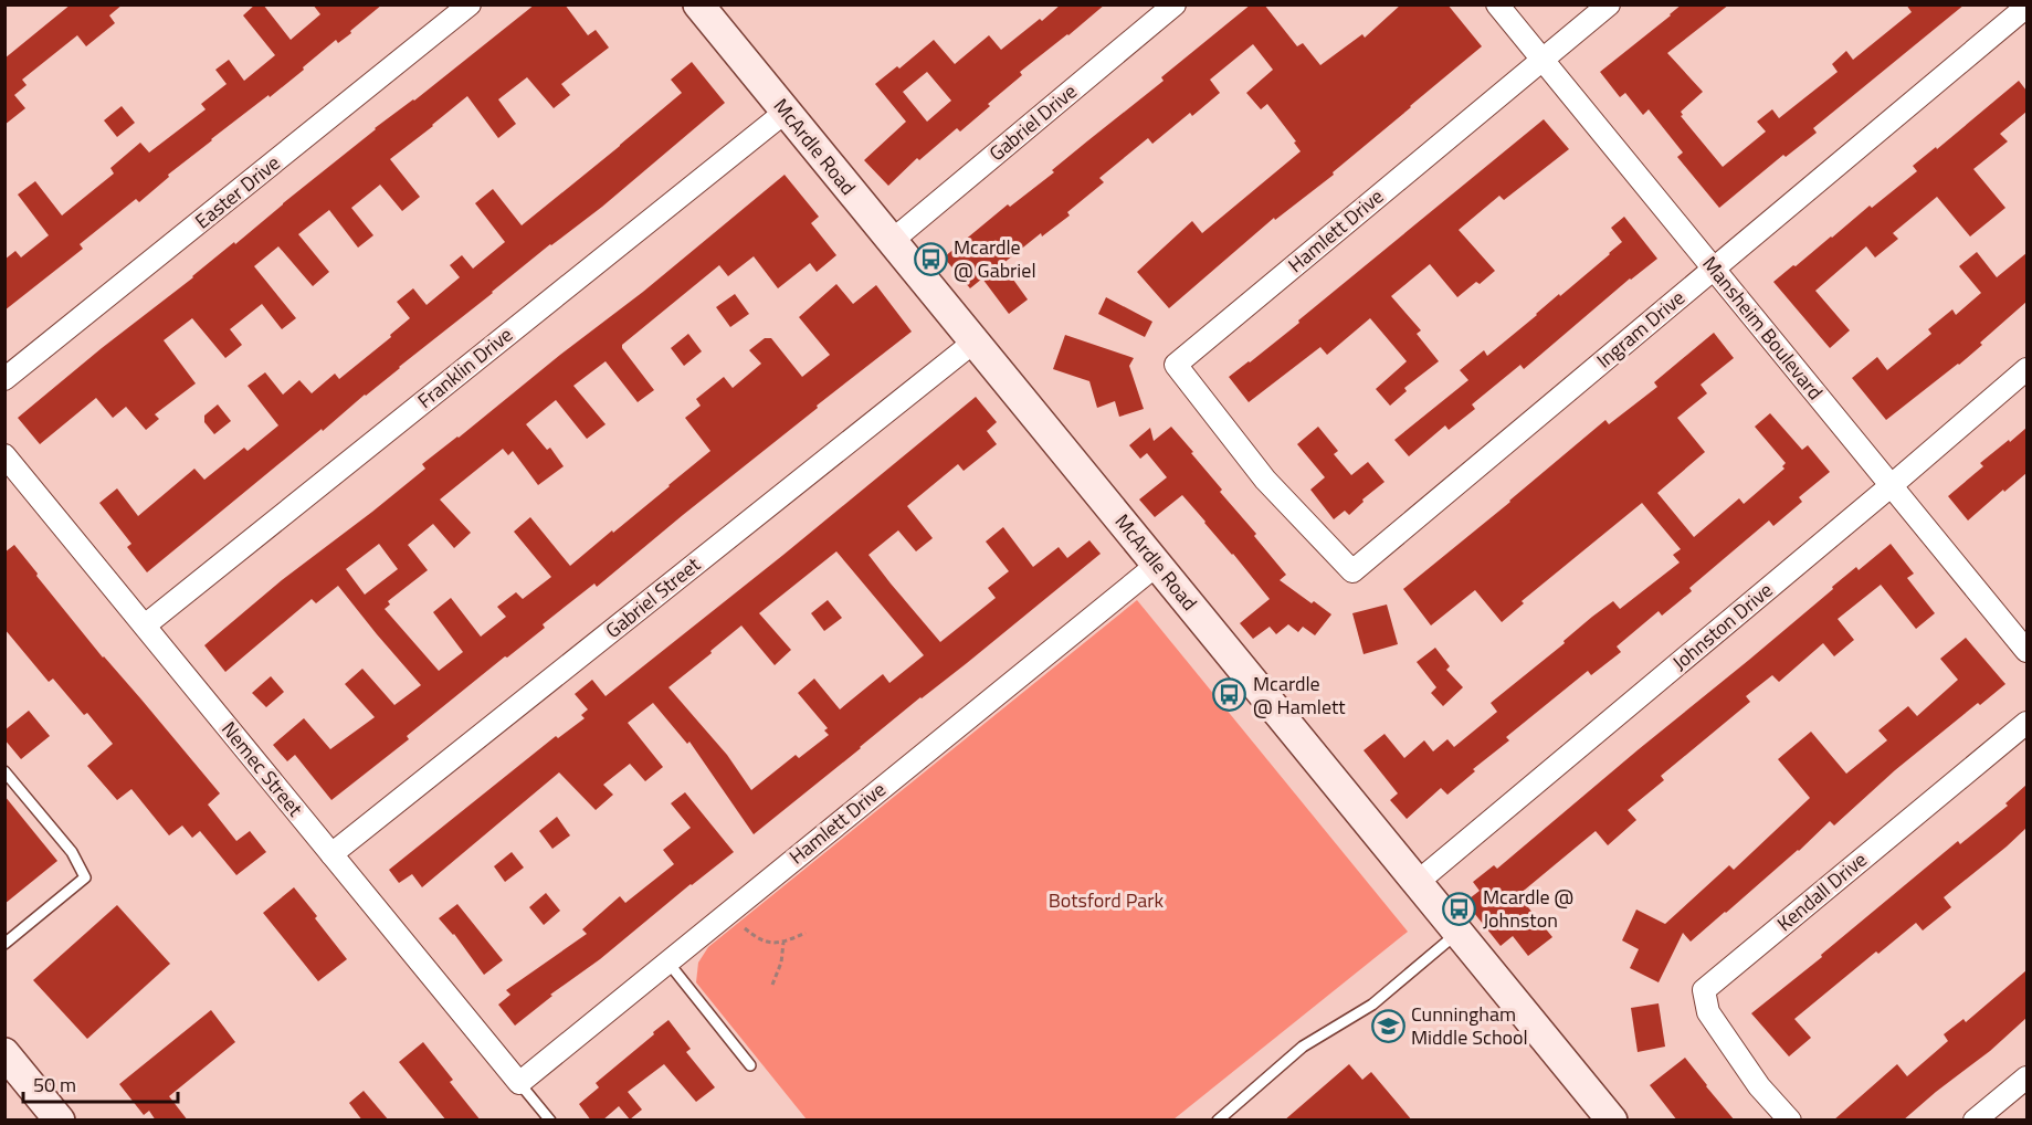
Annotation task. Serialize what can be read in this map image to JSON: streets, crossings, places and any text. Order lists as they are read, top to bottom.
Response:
{
  "streets": {
    "main road": ["McArdle Road"],
    "street": [
      "Gabriel Drive",
      "Easter Drive",
      "Hamlett Drive",
      "Mansheim Boulevard",
      "Ingram Drive",
      "Franklin Drive",
      "Gabriel Street",
      "Johnston Drive",
      "Nemec Street",
      "Kendall Drive"
    ]
  },
  "crossings": [
    ["Gabriel Drive", "McArdle Road"],
    ["McArdle Road", "Hamlett Drive"],
    ["McArdle Road", "Franklin Drive"],
    ["McArdle Road", "Gabriel Street"],
    ["McArdle Road", "Johnston Drive"],
    ["Hamlett Drive", "Mansheim Boulevard"],
    ["Hamlett Drive", "Ingram Drive"],
    ["Hamlett Drive", "Nemec Street"],
    ["Mansheim Boulevard", "Ingram Drive"],
    ["Mansheim Boulevard", "Johnston Drive"],
    ["Franklin Drive", "Nemec Street"],
    ["Gabriel Street", "Nemec Street"]
  ],
  "parks": ["Botsford Park"],
  "places": {
    "bus stop": ["Mcardle @ Gabriel", "Mcardle @ Hamlett", "Mcardle @ Johnston"],
    "school or university": ["Cunningham Middle School"]
  },
  "scale_bar": "50 m"
}
